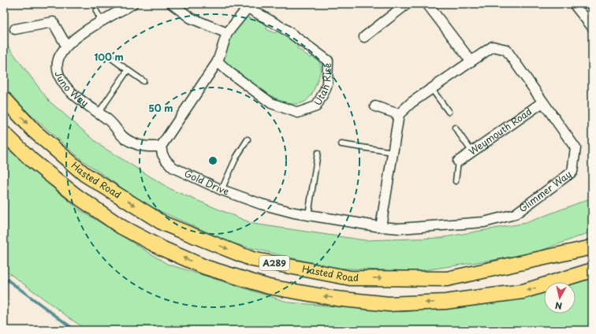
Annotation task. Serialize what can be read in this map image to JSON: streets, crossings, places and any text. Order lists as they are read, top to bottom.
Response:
{
  "streets": {
    "main road": ["Hasted Road", "A289"],
    "street": [
      "Utah Rise",
      "Juno Way",
      "Weymouth Road",
      "Gold Drive",
      "Glimmer Way"
    ]
  },
  "crossings": [
    ["Juno Way", "Gold Drive"],
    ["Weymouth Road", "Glimmer Way"],
    ["Gold Drive", "Glimmer Way"]
  ],
  "north": "bottom",
  "rings": ["100 m", "50 m"]
}
